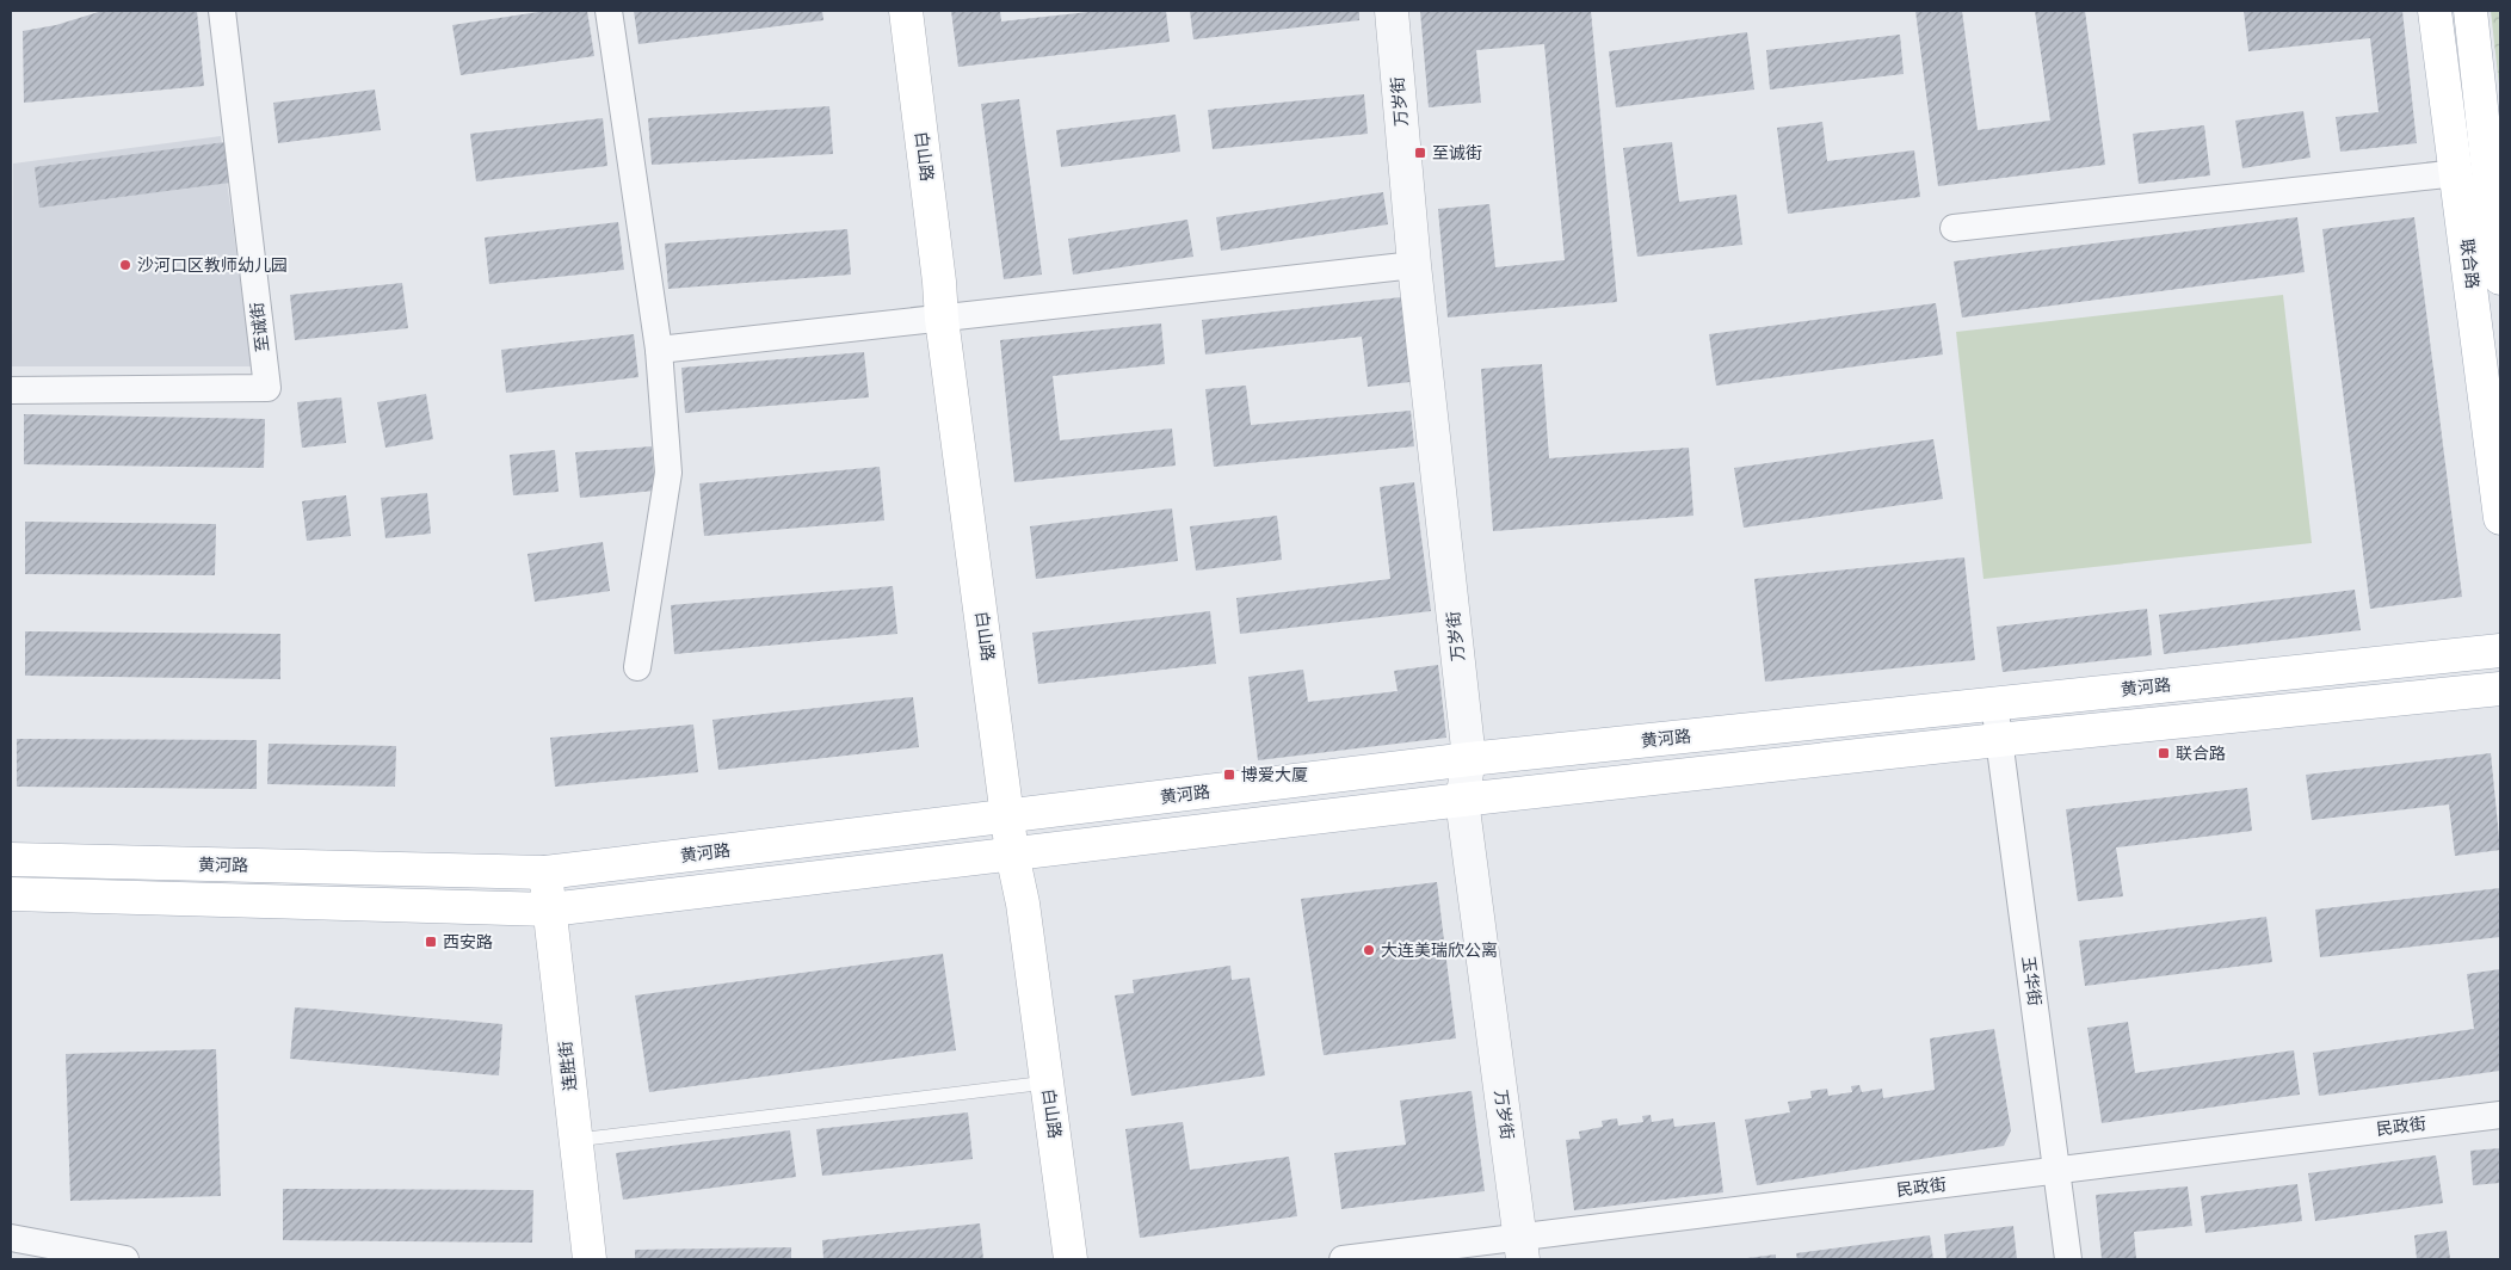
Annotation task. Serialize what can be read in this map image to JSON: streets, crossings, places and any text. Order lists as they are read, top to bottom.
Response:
{
  "streets": {
    "main road": [
      "白山路",
      "联合路",
      "黄河路",
      "连胜街"
    ],
    "street": [
      "万岁街",
      "至诚街",
      "玉华街",
      "民政街"
    ]
  },
  "crossings": [
    ["万岁街", "黄河路"],
    ["万岁街", "民政街"],
    ["白山路", "黄河路"],
    ["黄河路", "玉华街"],
    ["黄河路", "连胜街"],
    ["玉华街", "民政街"]
  ],
  "places": {
    "transit": [
      "至诚街",
      "联合路",
      "博爱大厦",
      "西安路"
    ],
    "other": ["沙河口区教师幼儿园", "大连美瑞欣公离"]
  }
}
